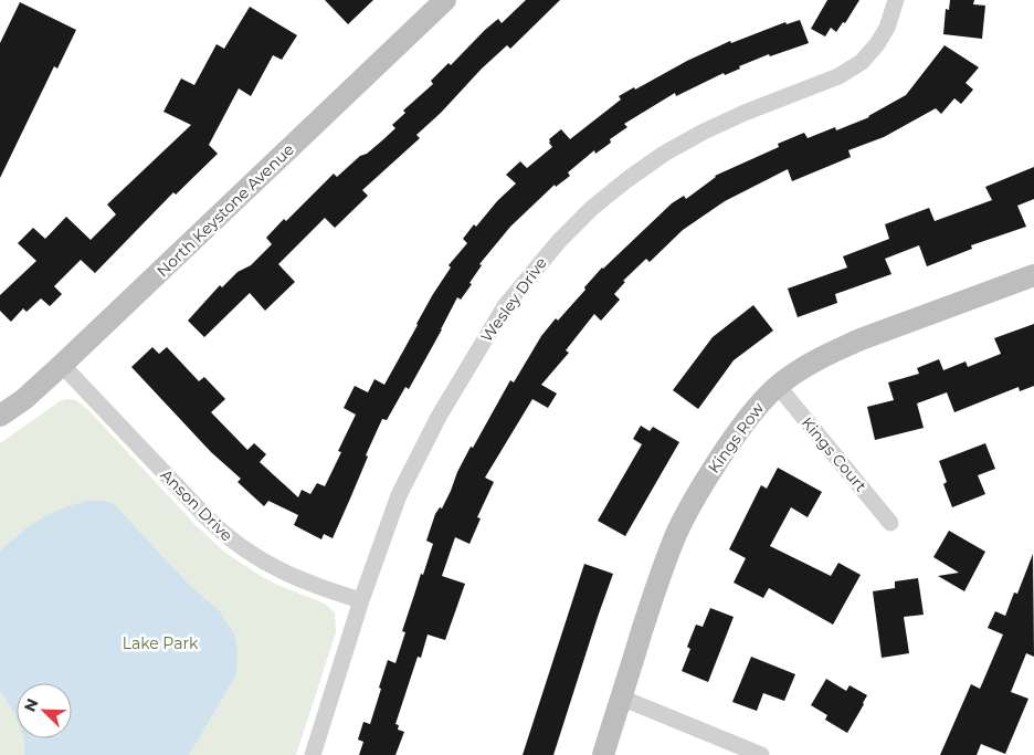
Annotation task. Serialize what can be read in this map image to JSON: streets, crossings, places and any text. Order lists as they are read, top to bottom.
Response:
{
  "streets": {
    "main road": ["North Keystone Avenue", "Kings Row"],
    "street": ["Wesley Drive", "Kings Court", "Anson Drive"]
  },
  "crossings": [
    ["North Keystone Avenue", "Anson Drive"],
    ["Wesley Drive", "Anson Drive"],
    ["Kings Row", "Kings Court"]
  ],
  "parks": ["Lake Park"],
  "north": "top left"
}
